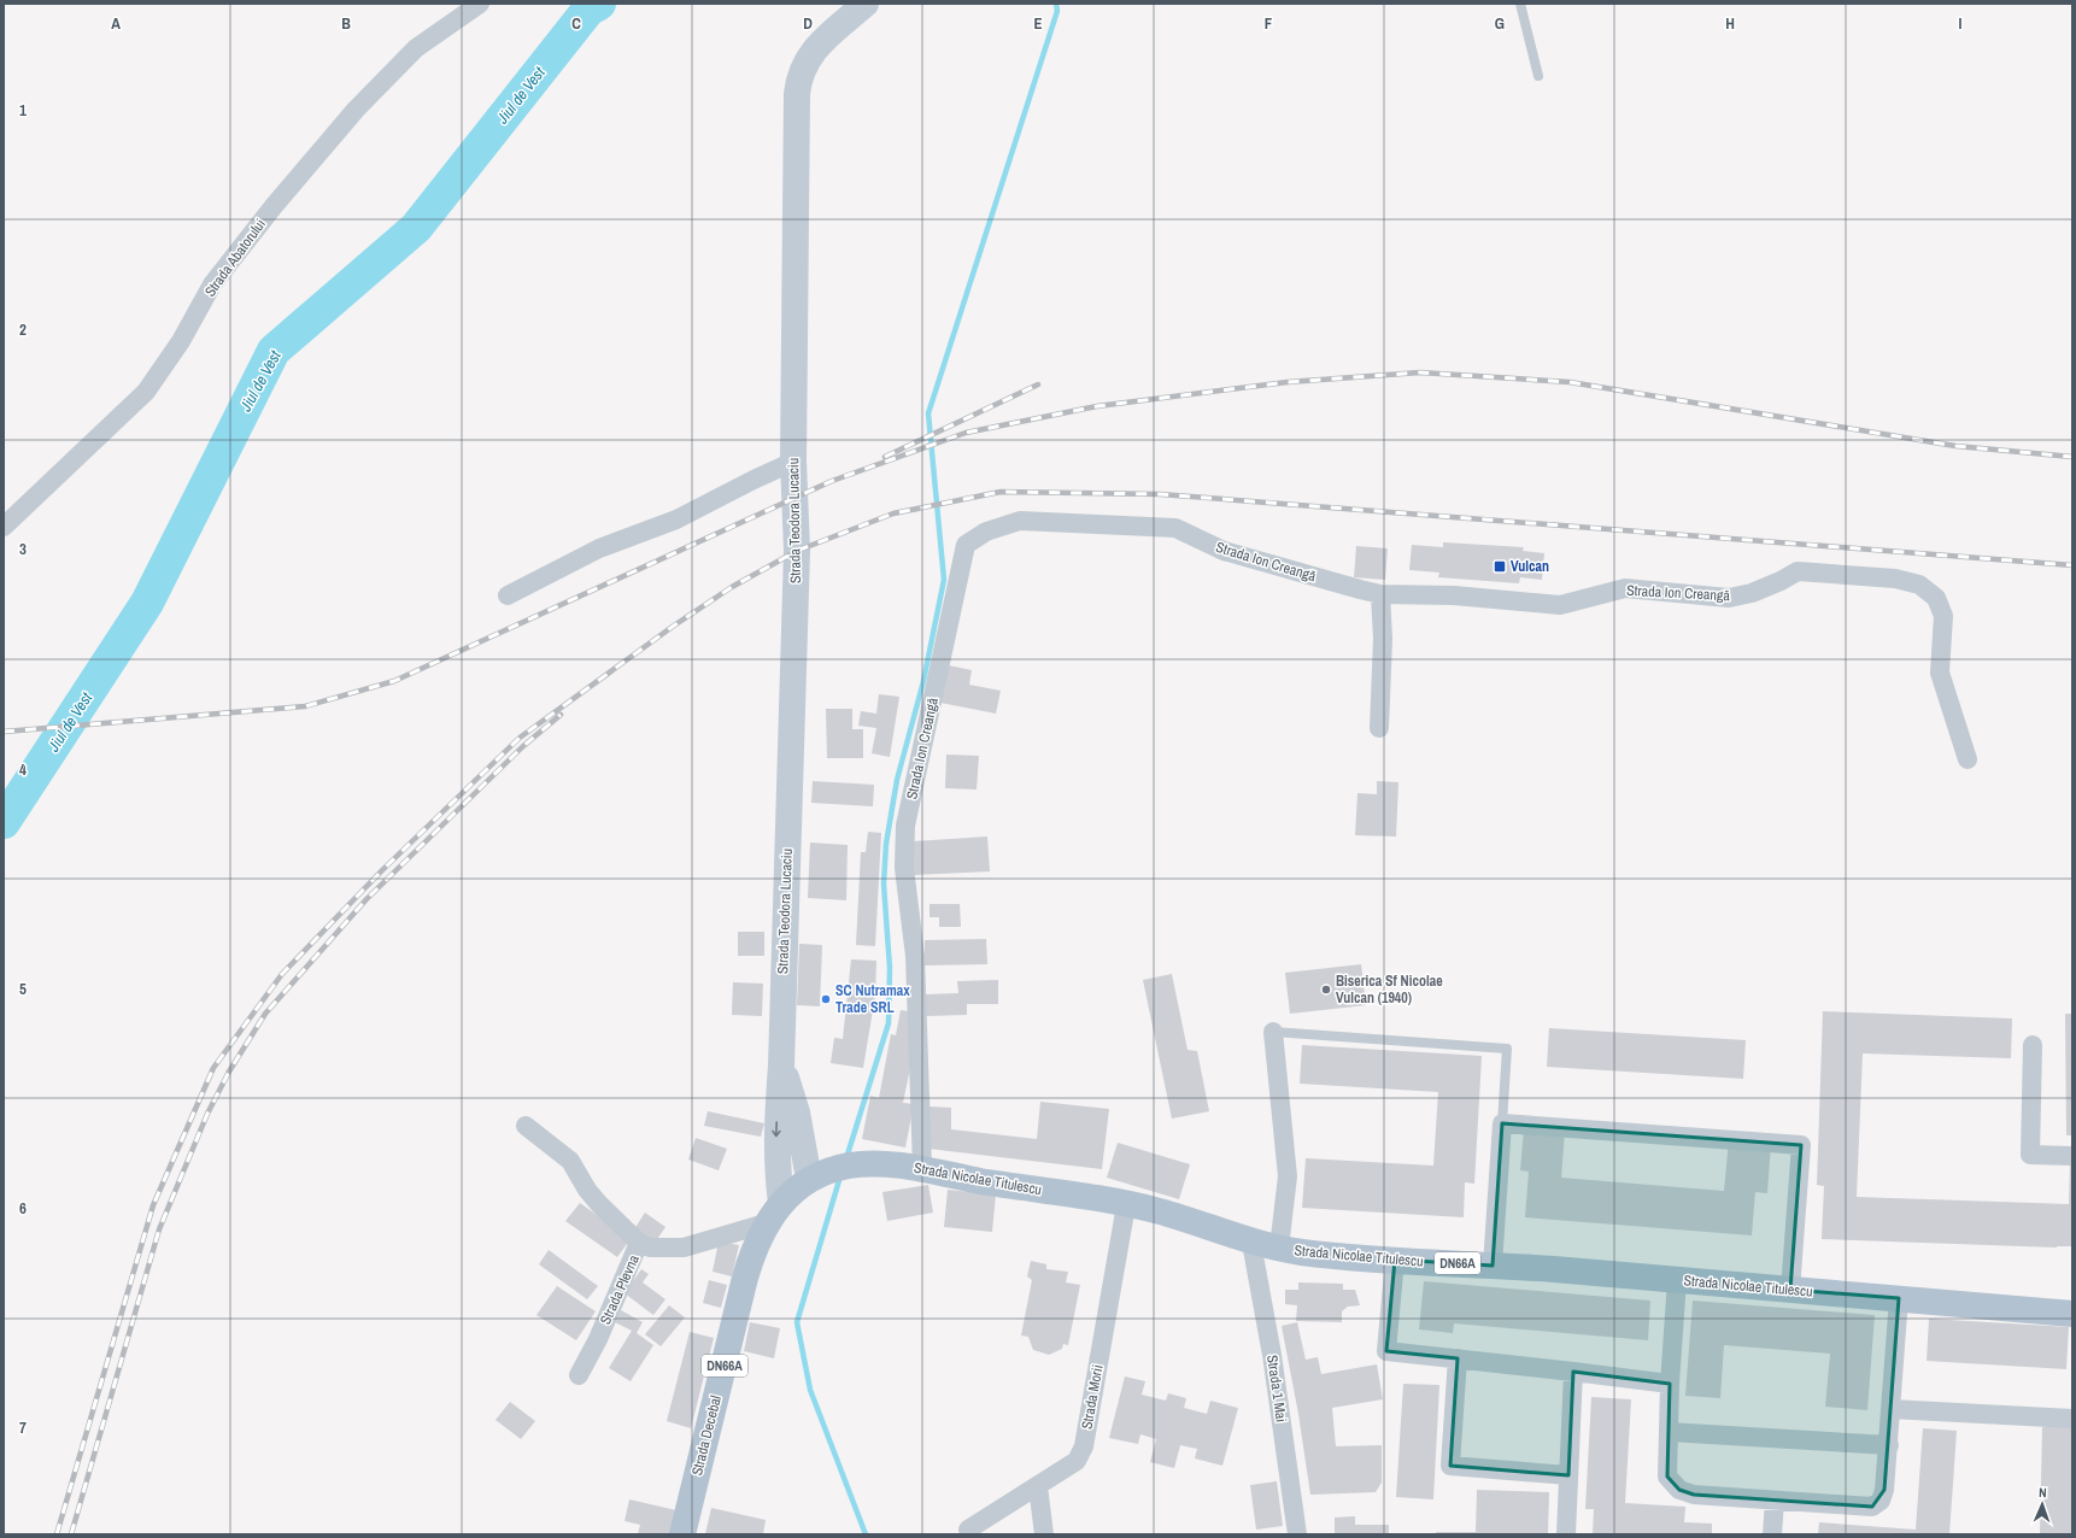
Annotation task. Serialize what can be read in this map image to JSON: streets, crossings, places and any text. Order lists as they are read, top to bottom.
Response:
{
  "streets": {
    "main road": [
      "Strada Teodora Lucaciu",
      "Strada Nicolae Titulescu",
      "DN66A",
      "Strada Decebal"
    ],
    "street": [
      "Strada Abatorului",
      "Strada Ion Creangă",
      "Strada Plevna",
      "Strada 1 Mai",
      "Strada Morii"
    ]
  },
  "crossings": [
    ["Strada Teodora Lucaciu", "Strada Nicolae Titulescu"],
    ["Strada Teodora Lucaciu", "Strada Plevna"],
    ["Strada Teodora Lucaciu", "Strada Decebal"],
    ["Strada Ion Creangă", "Strada Nicolae Titulescu"],
    ["Strada Nicolae Titulescu", "Strada Plevna"],
    ["Strada Nicolae Titulescu", "Strada 1 Mai"],
    ["Strada Nicolae Titulescu", "Strada Morii"],
    ["Strada Nicolae Titulescu", "Strada Decebal"],
    ["Strada Plevna", "Strada Decebal"]
  ],
  "water": ["Jiul de Vest"],
  "places": {
    "transit": ["Vulcan"],
    "other": ["Biserica Sf Nicolae Vulcan (1940)", "SC Nutramax Trade SRL"]
  },
  "north": "top",
  "grid": {
    "columns": [
      "A",
      "B",
      "C",
      "D",
      "E",
      "F",
      "G",
      "H",
      "I"
    ],
    "rows": [
      "1",
      "2",
      "3",
      "4",
      "5",
      "6",
      "7"
    ]
  }
}
